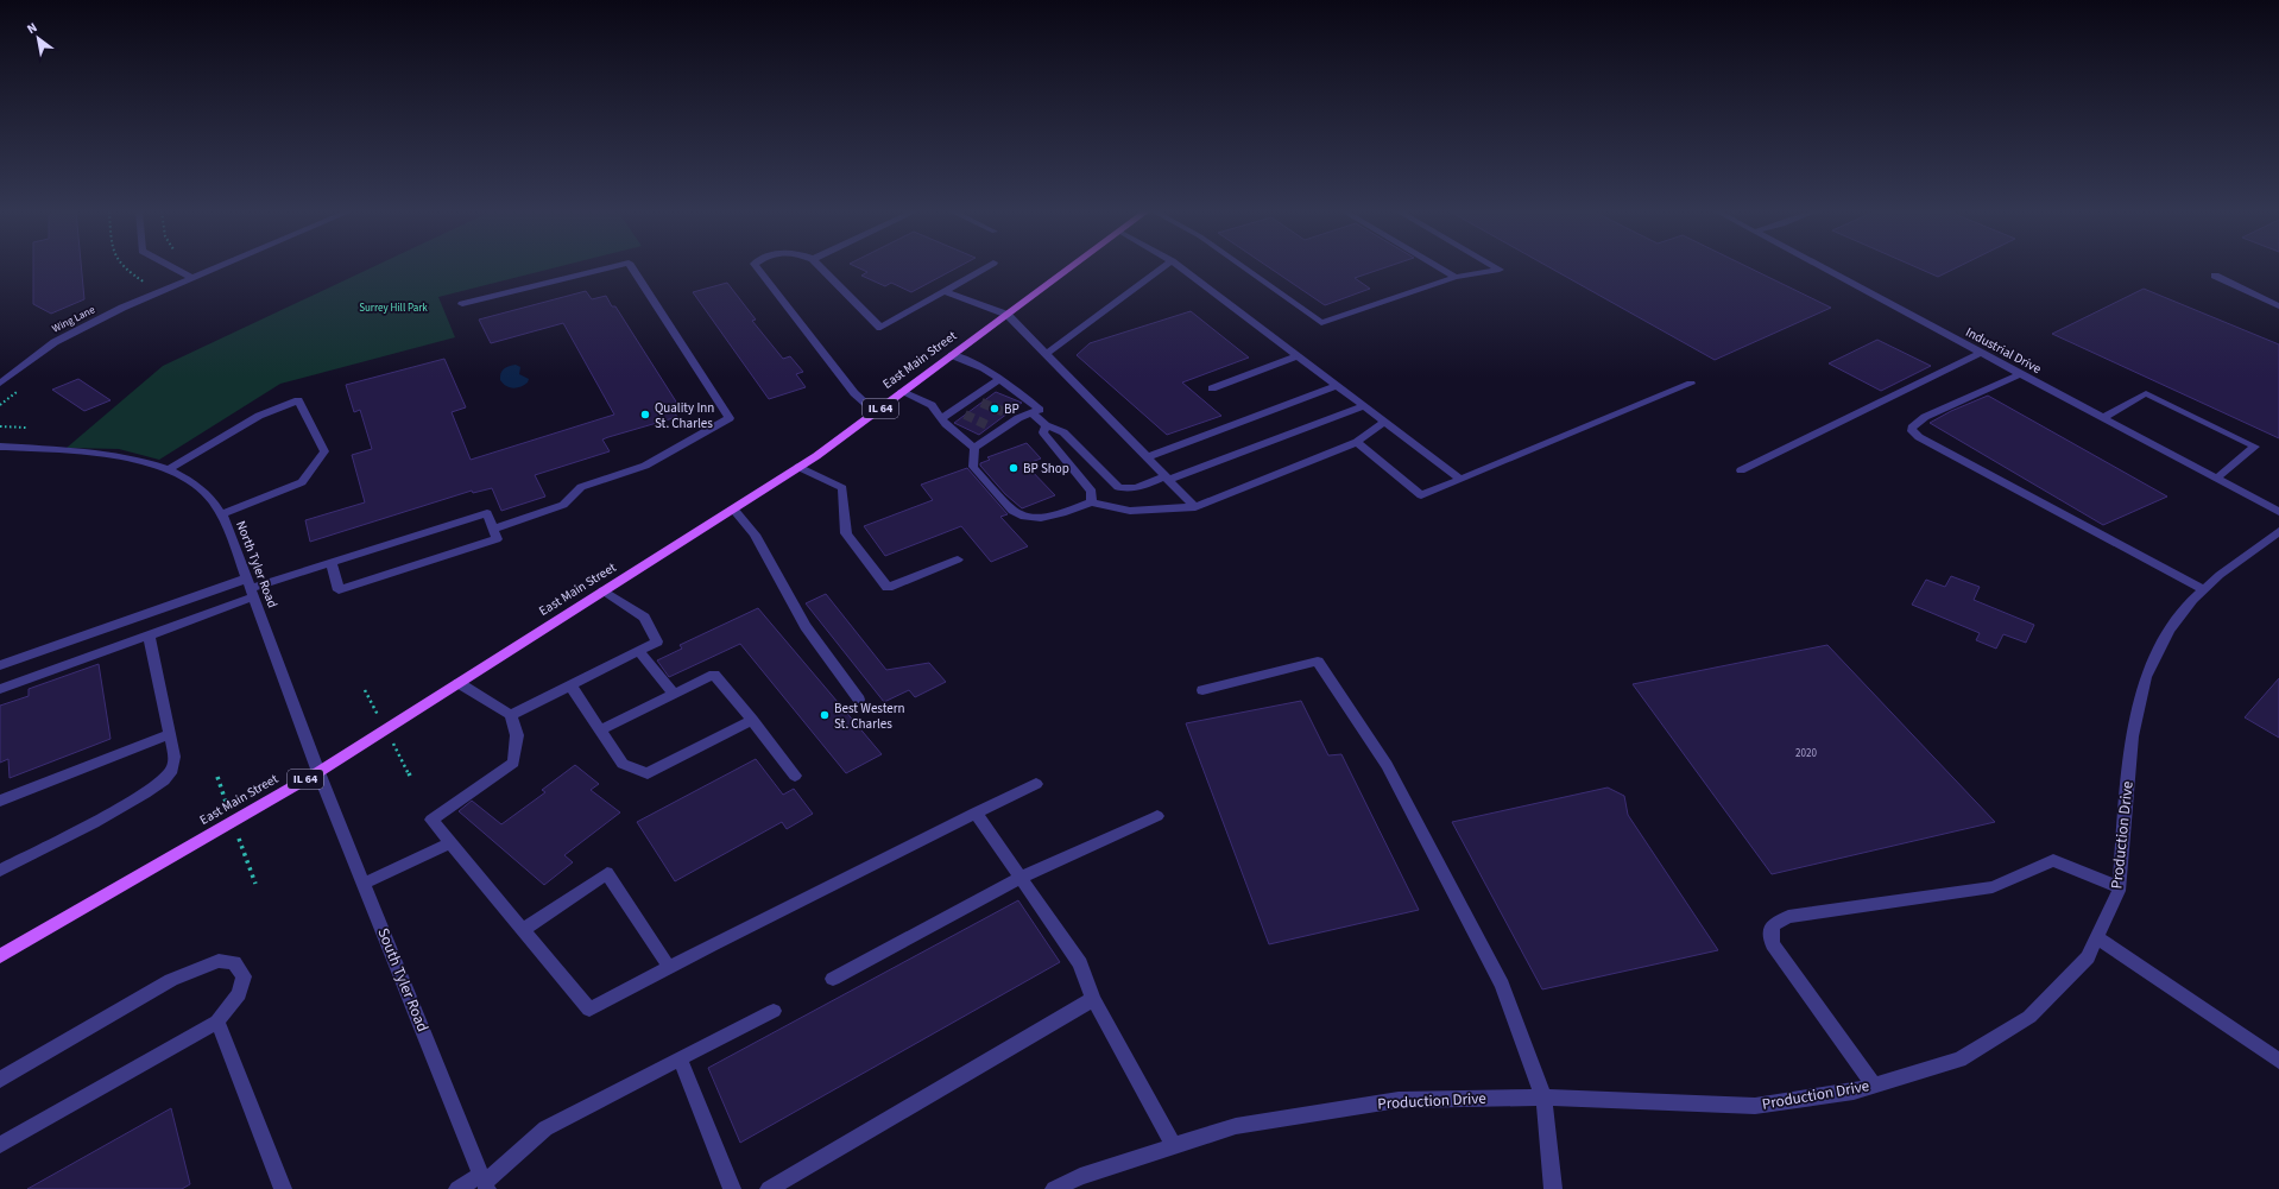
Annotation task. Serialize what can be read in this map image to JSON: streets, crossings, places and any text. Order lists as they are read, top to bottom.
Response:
{
  "streets": {
    "main road": ["East Main Street", "IL 64"],
    "street": [
      "Wing Lane",
      "Industrial Drive",
      "North Tyler Road",
      "Production Drive",
      "South Tyler Road"
    ]
  },
  "crossings": [
    ["East Main Street", "North Tyler Road"],
    ["East Main Street", "South Tyler Road"],
    ["North Tyler Road", "South Tyler Road"]
  ],
  "parks": ["Surrey Hill Park"],
  "places": [
    "BP",
    "Quality Inn St. Charles",
    "BP Shop",
    "Best Western St. Charles"
  ],
  "house_numbers": ["2020"],
  "north": "top left"
}
